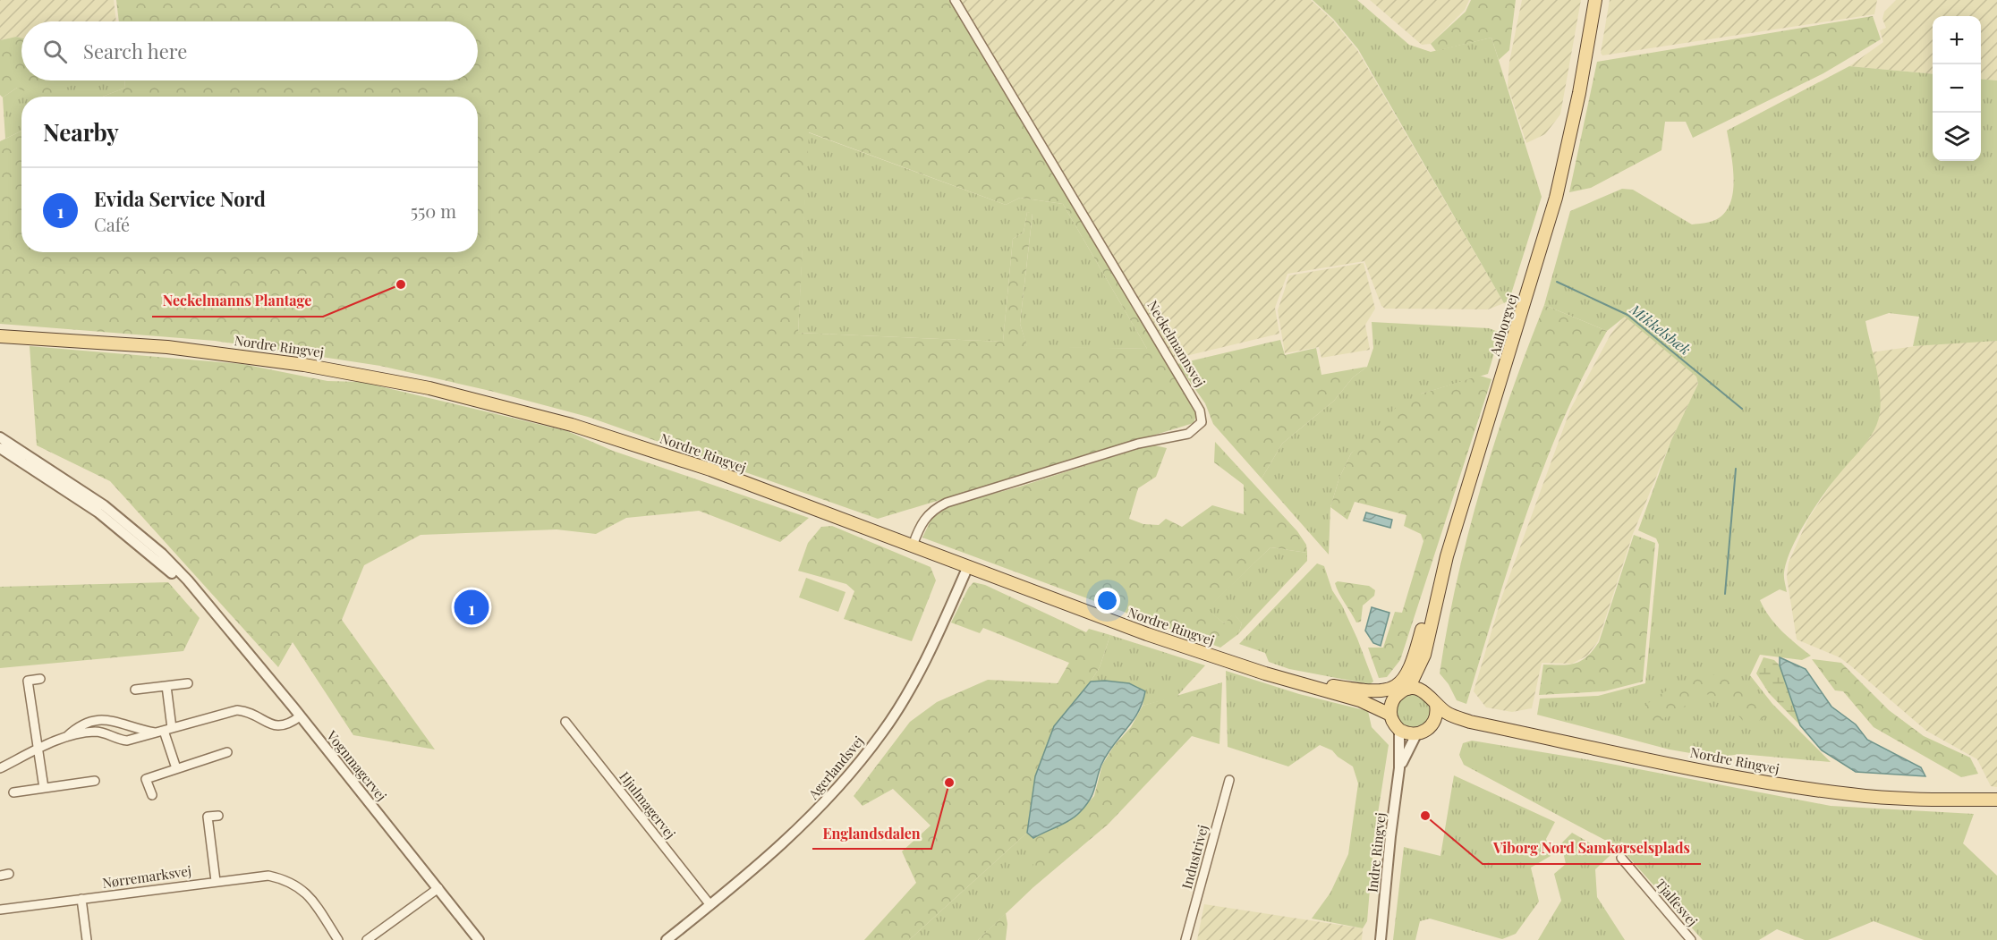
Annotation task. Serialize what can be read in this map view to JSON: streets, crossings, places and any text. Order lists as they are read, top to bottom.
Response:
{
  "streets": {
    "main road": ["Aalborgvej", "Nordre Ringvej"],
    "street": [
      "Neckelmannsvej",
      "Vognmagervej",
      "Agerlandsvej",
      "Hjulmagervej",
      "Indre Ringvej",
      "Industrivej",
      "Nørremarksvej",
      "Tjalfesvej"
    ]
  },
  "crossings": [
    ["Aalborgvej", "Nordre Ringvej"],
    ["Aalborgvej", "Indre Ringvej"],
    ["Neckelmannsvej", "Nordre Ringvej"],
    ["Nordre Ringvej", "Agerlandsvej"],
    ["Nordre Ringvej", "Indre Ringvej"],
    ["Agerlandsvej", "Hjulmagervej"]
  ],
  "water": ["Mikkelsbæk"],
  "places": ["Neckelmanns Plantage", "Englandsdalen", "Viborg Nord Samkørselsplads"],
  "page": {
    "map_buttons": ["+", "−"],
    "search": "Search here",
    "heading": "Nearby",
    "list": [
      {
        "mark": "1",
        "name": "Evida Service Nord",
        "note": "Café",
        "value": "550 m"
      }
    ],
    "pins": "1"
  }
}
